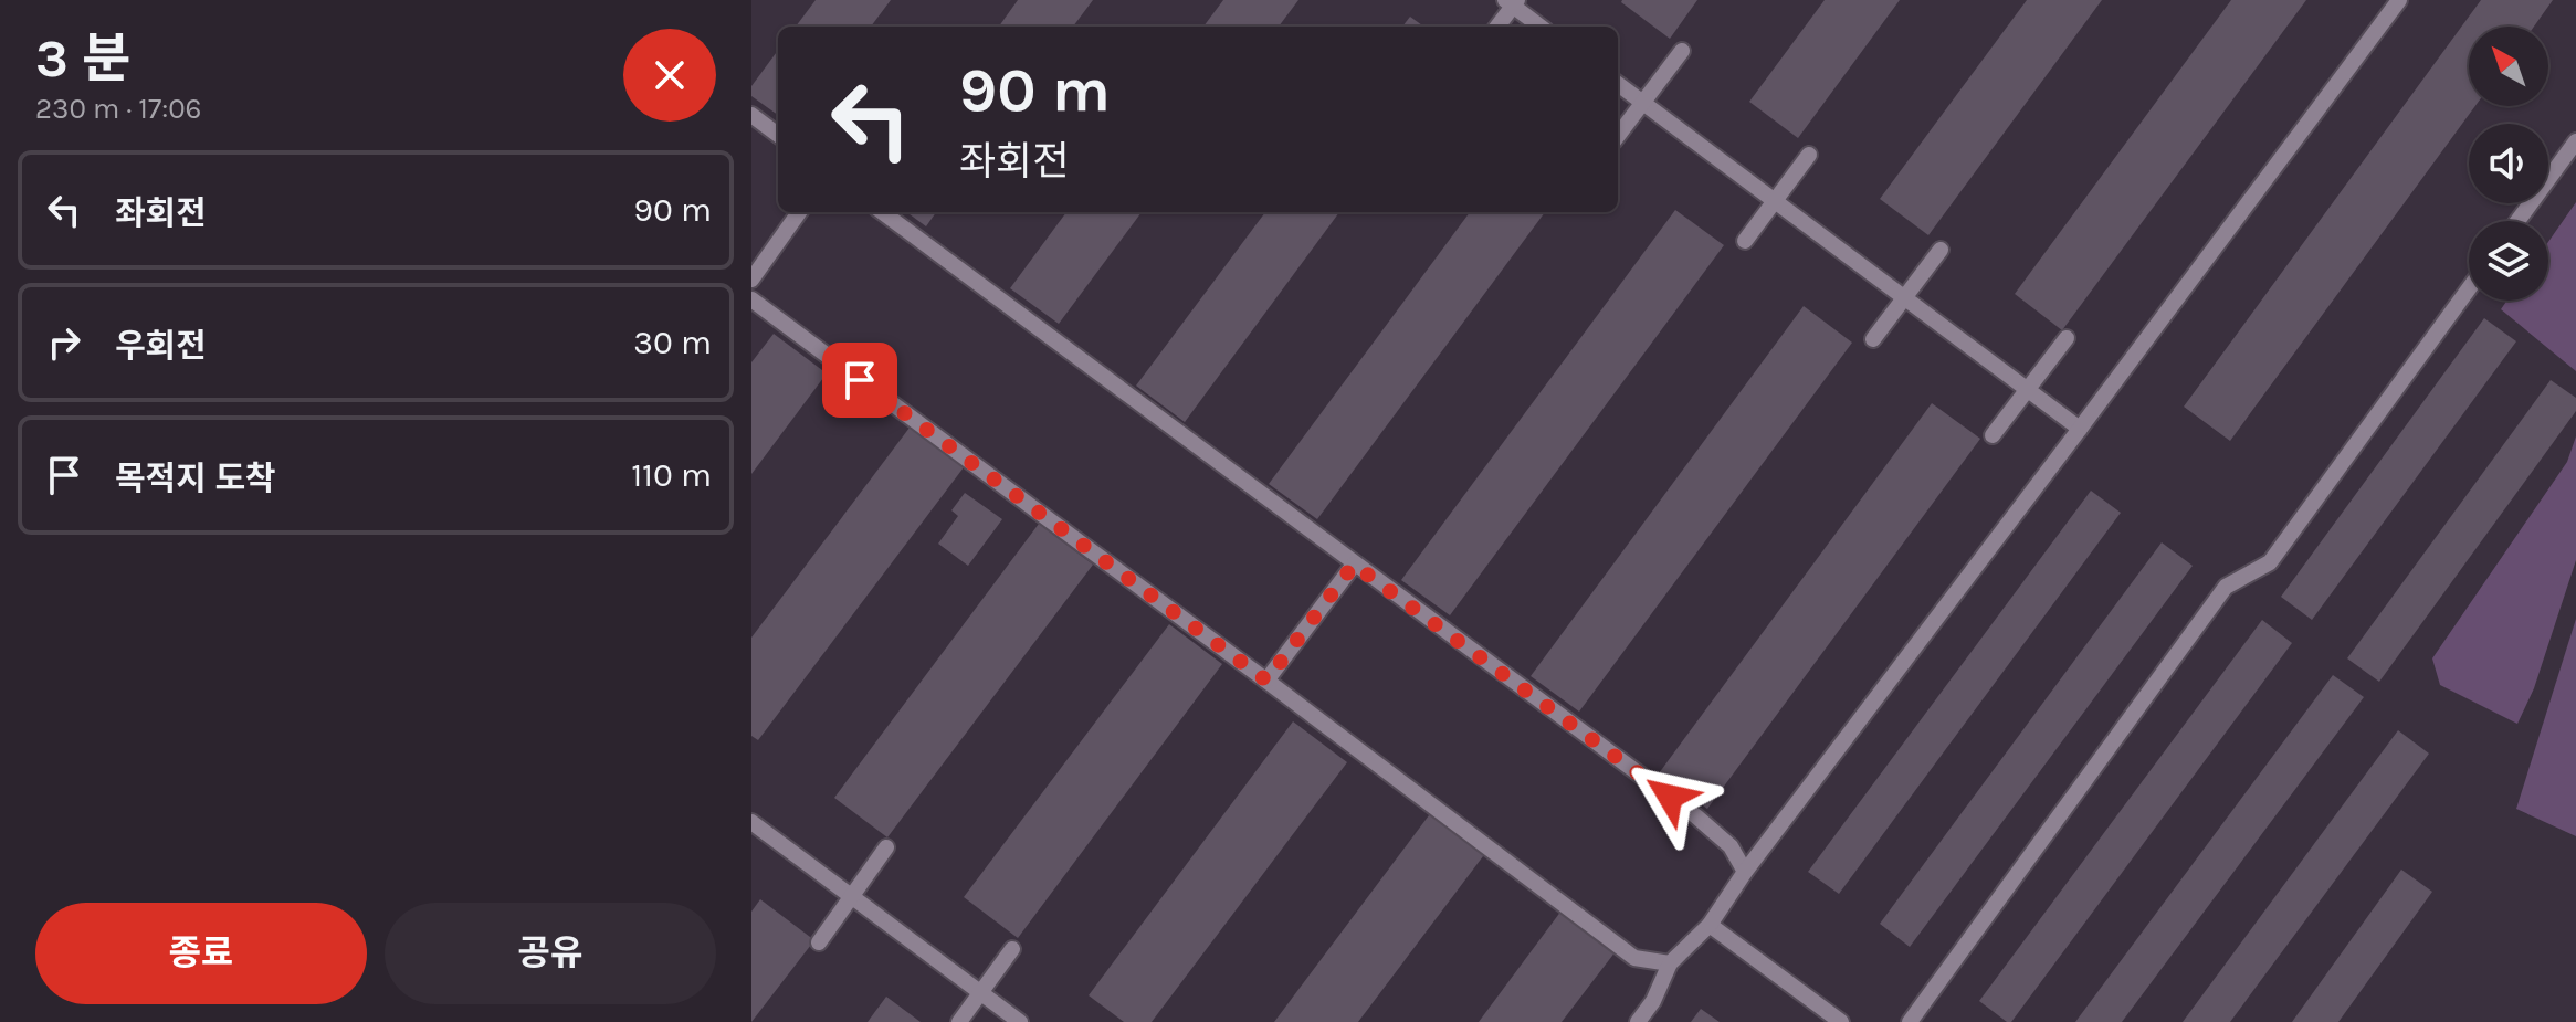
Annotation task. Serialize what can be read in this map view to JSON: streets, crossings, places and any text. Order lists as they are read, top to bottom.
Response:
{
  "north": "top left",
  "page": {
    "heading": ["3 분", "230 m · 17:06"],
    "turn": ["90 m", "좌회전"],
    "list": [
      {
        "name": "좌회전",
        "value": "90 m"
      },
      {
        "name": "우회전",
        "value": "30 m"
      },
      {
        "name": "목적지 도착",
        "value": "110 m"
      }
    ],
    "buttons": ["종료", "공유"]
  }
}
